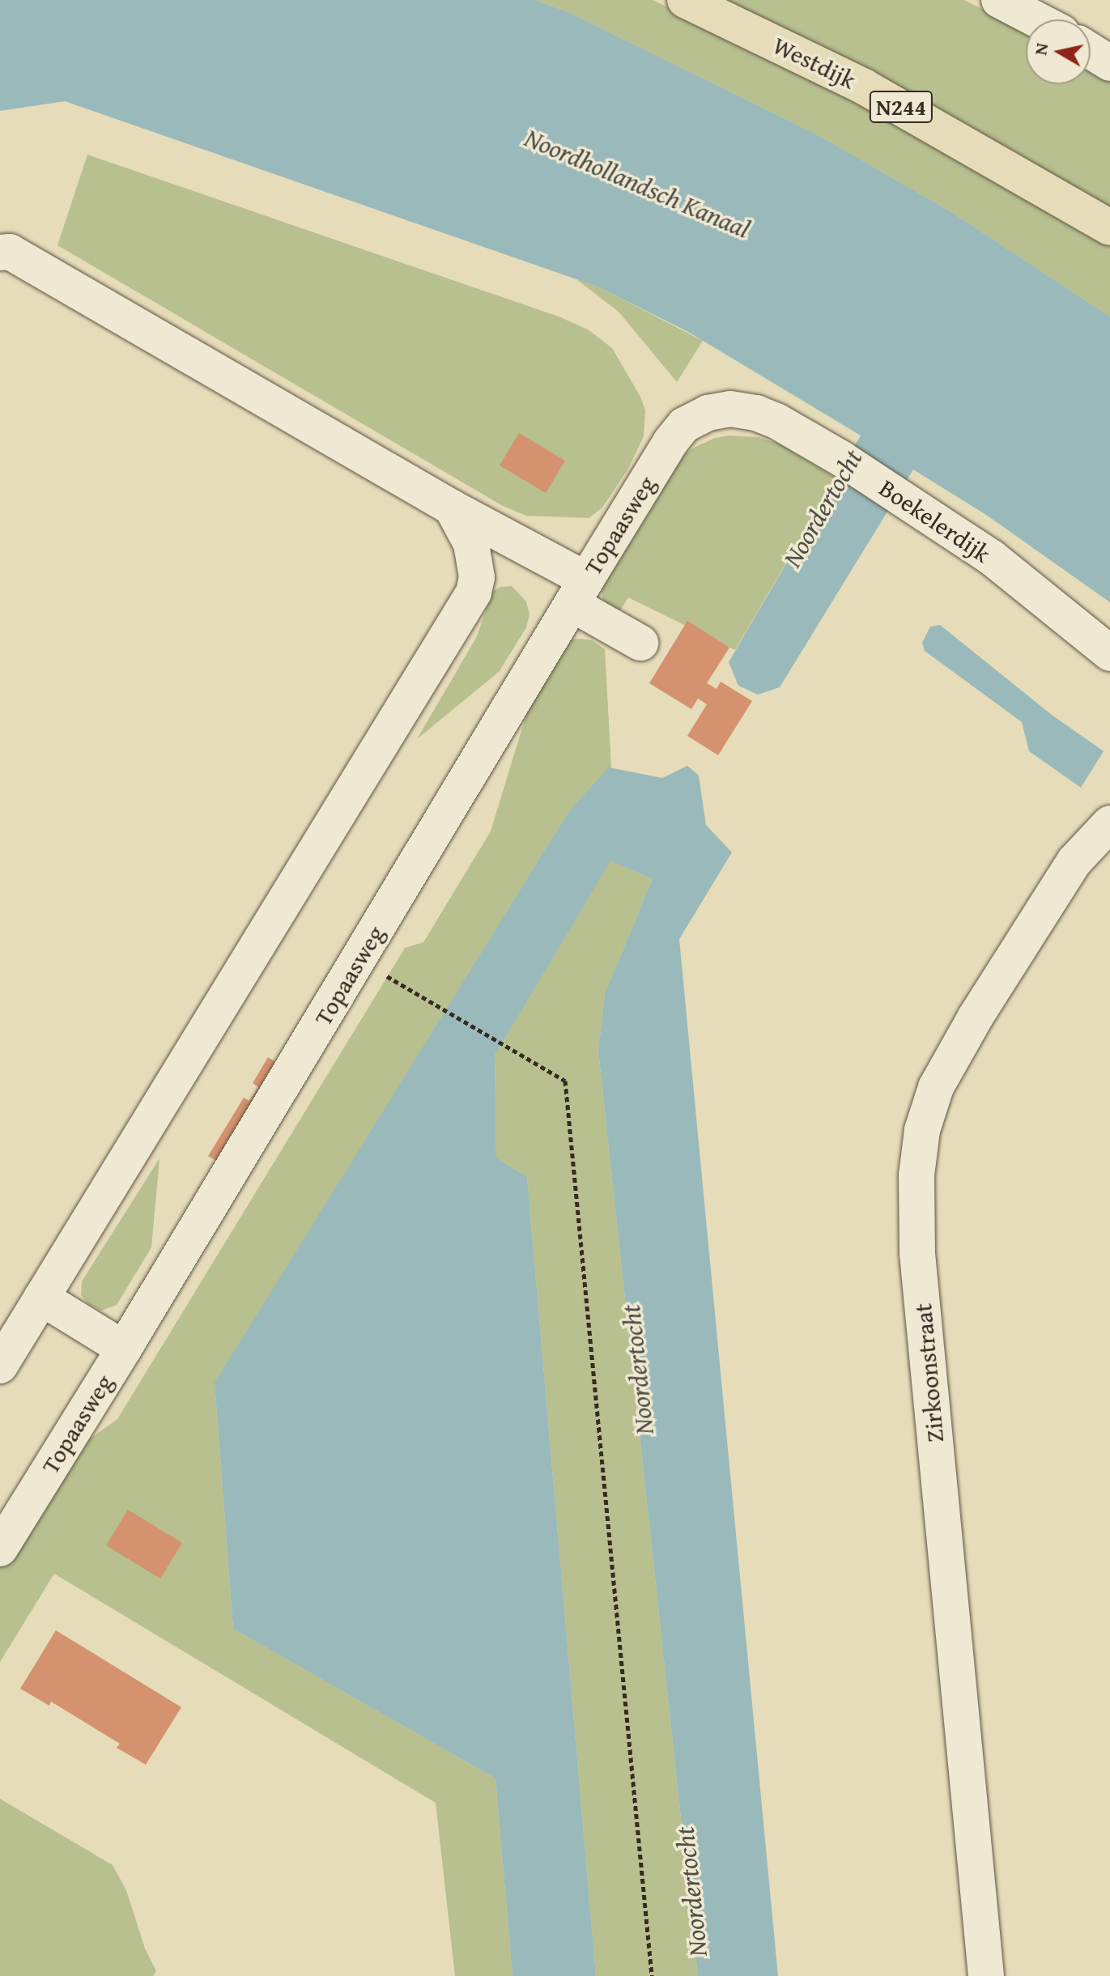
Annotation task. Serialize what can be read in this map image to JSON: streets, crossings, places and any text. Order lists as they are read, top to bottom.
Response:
{
  "streets": {
    "main road": ["Westdijk", "N244"],
    "street": ["Boekelerdijk", "Topaasweg", "Zirkoonstraat"]
  },
  "crossings": [
    ["Boekelerdijk", "Topaasweg"]
  ],
  "water": ["Noordhollandsch Kanaal", "Noordertocht"],
  "north": "left"
}
